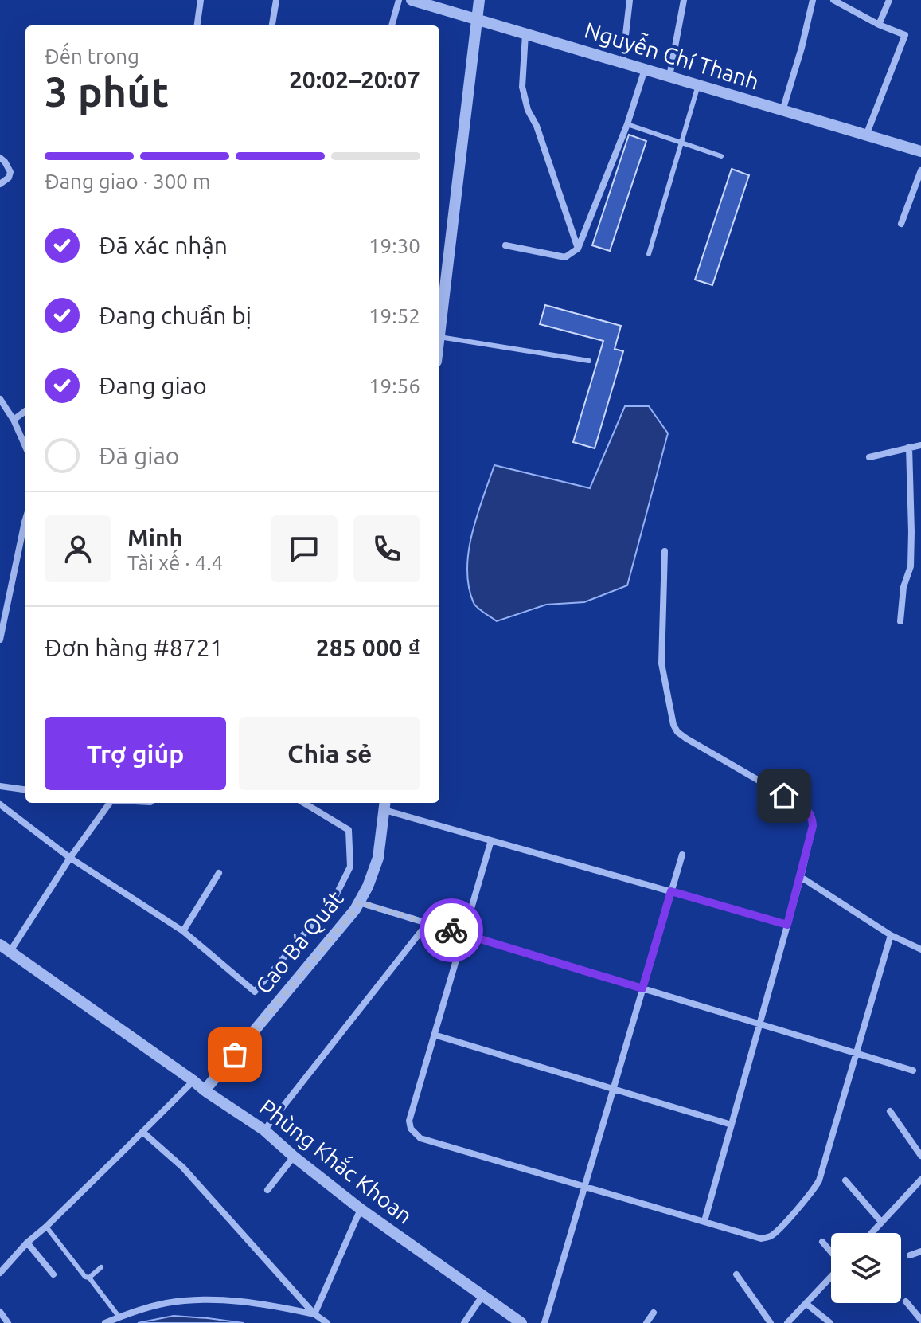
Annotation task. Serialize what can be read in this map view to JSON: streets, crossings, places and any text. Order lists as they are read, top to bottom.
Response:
{
  "streets": {
    "street": ["Nguyễn Chí Thanh", "Cao Bá Quát", "Phùng Khắc Khoan"]
  },
  "crossings": [
    ["Cao Bá Quát", "Phùng Khắc Khoan"]
  ],
  "page": {
    "heading": ["3 phút", "Đến trong", "20:02–20:07"],
    "panel": [
      "Minh",
      "Tài xế · 4.4",
      "Đơn hàng #8721",
      "285 000 ₫"
    ],
    "bar": "Đang giao · 300 m",
    "list": [
      ["Đã xác nhận", "19:30"],
      ["Đang chuẩn bị", "19:52"],
      ["Đang giao", "19:56"],
      "Đã giao"
    ],
    "buttons": ["Trợ giúp", "Chia sẻ"]
  }
}
